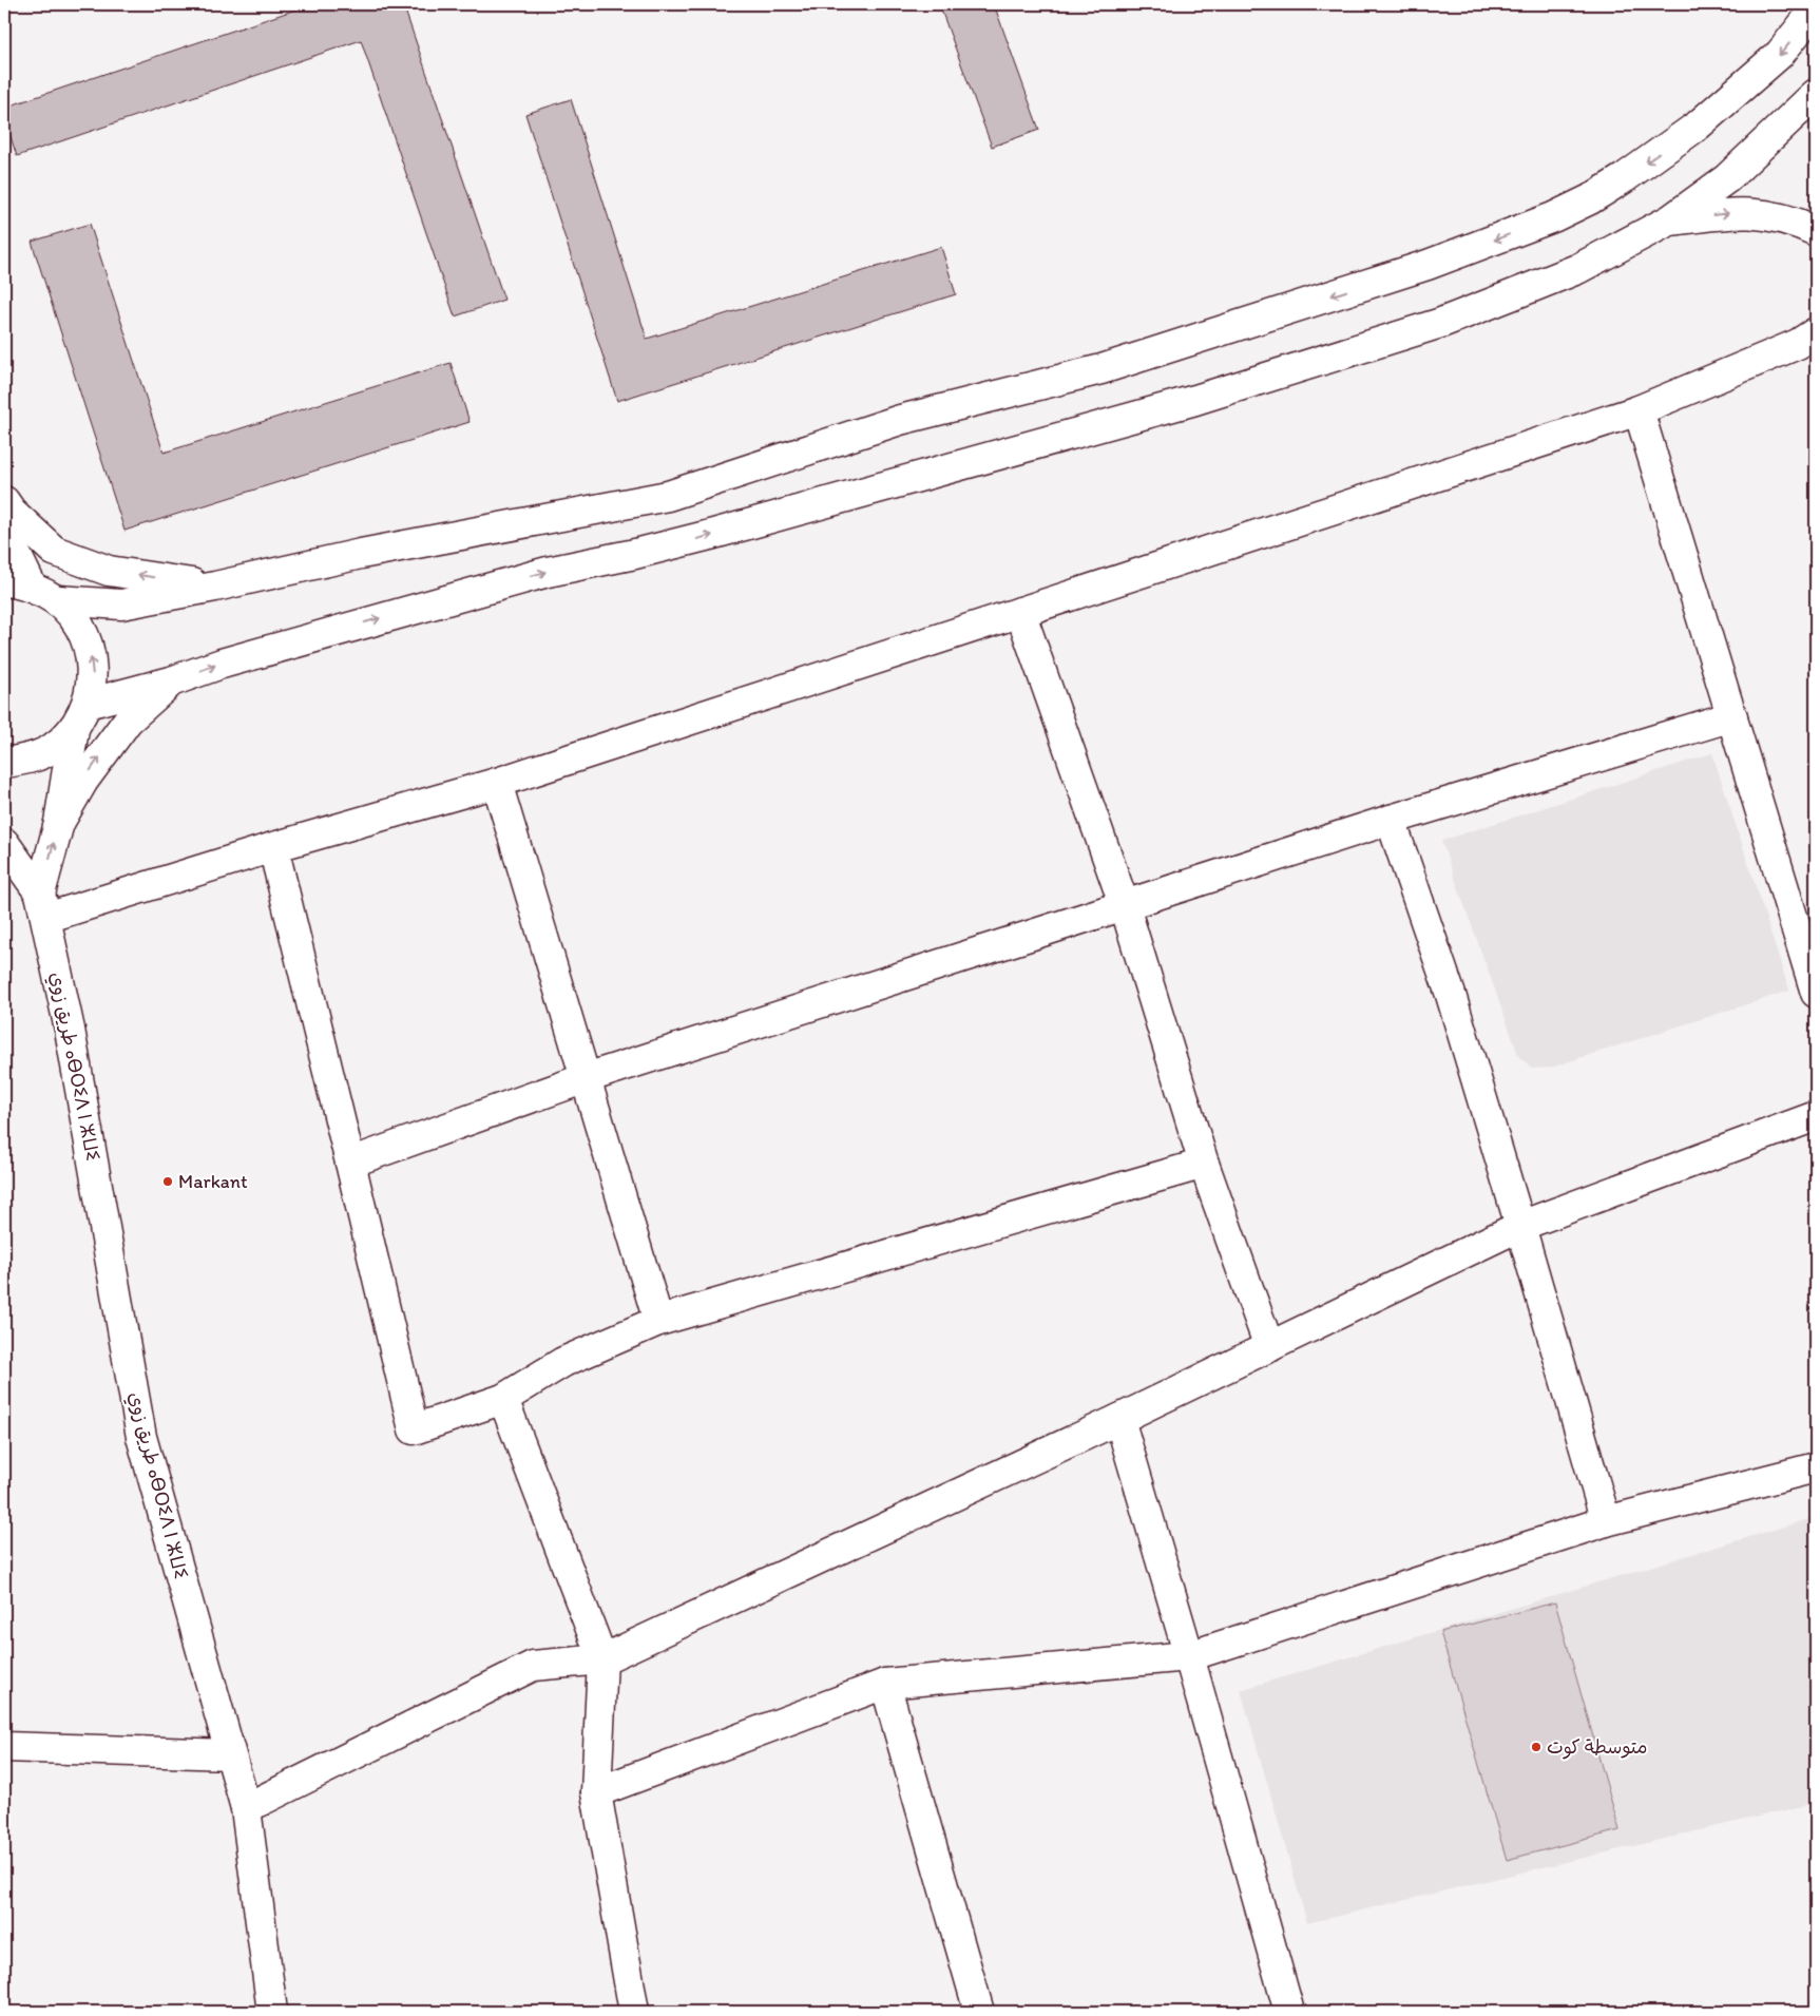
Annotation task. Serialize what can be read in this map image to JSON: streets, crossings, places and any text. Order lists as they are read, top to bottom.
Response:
{
  "streets": {
    "main road": ["طريق زوي ⴰⴱⵔⵉⴷ ⵏ ⵣⵡⵉ"]
  },
  "places": ["Markant", "متوسطة كوت"]
}
